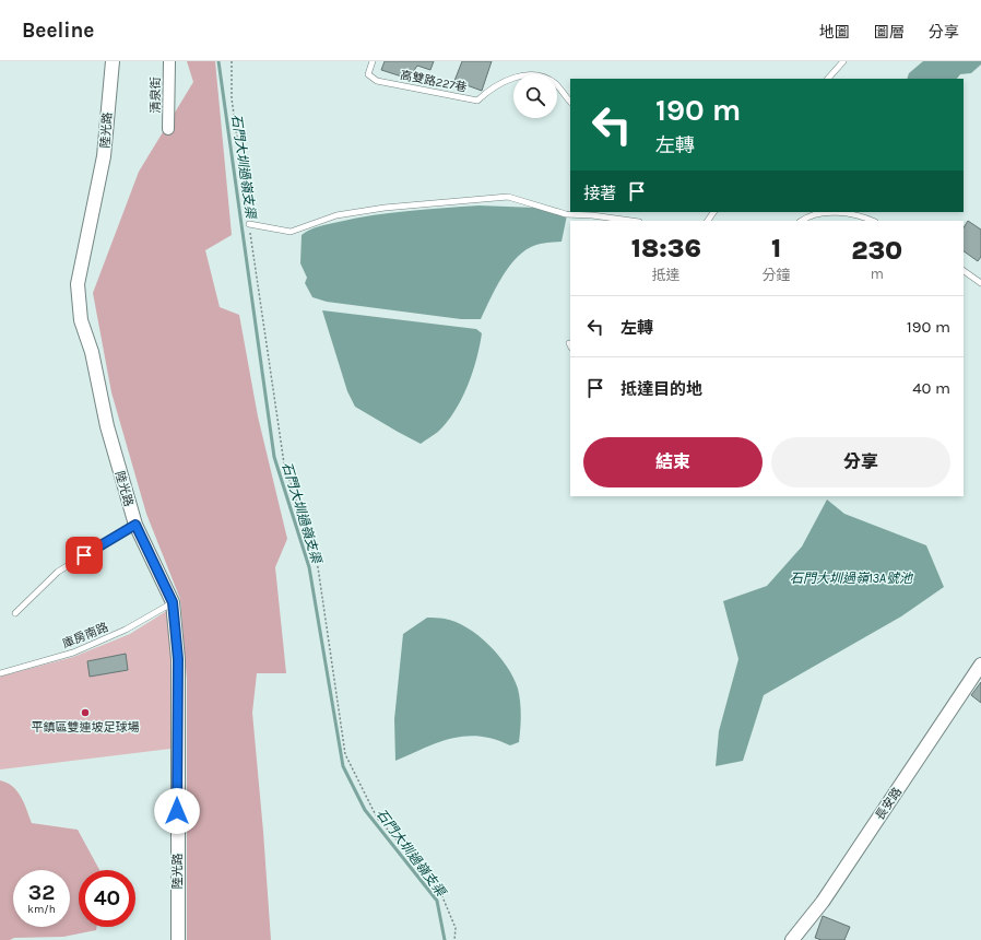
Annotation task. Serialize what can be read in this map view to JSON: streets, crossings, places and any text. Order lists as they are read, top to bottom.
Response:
{
  "streets": {
    "street": ["清泉街", "陸光路", "長安路"],
    "lane": ["高雙路227巷", "庫房南路"]
  },
  "crossings": [
    ["陸光路", "庫房南路"]
  ],
  "water": ["石門大圳過嶺支渠", "石門大圳過嶺13A號池"],
  "places": ["平鎮區雙連坡足球場"],
  "page": {
    "header": "Beeline",
    "nav": ["地圖", "圖層", "分享"],
    "turn": ["190 m", "左轉"],
    "then": "接著",
    "eta": [
      "18:36",
      "抵達",
      "1",
      "分鐘",
      "230",
      "m"
    ],
    "list": [
      {
        "name": "左轉",
        "value": "190 m"
      },
      {
        "name": "抵達目的地",
        "value": "40 m"
      }
    ],
    "buttons": ["結束", "分享"],
    "speed": "32 km/h",
    "limit": "40"
  }
}
